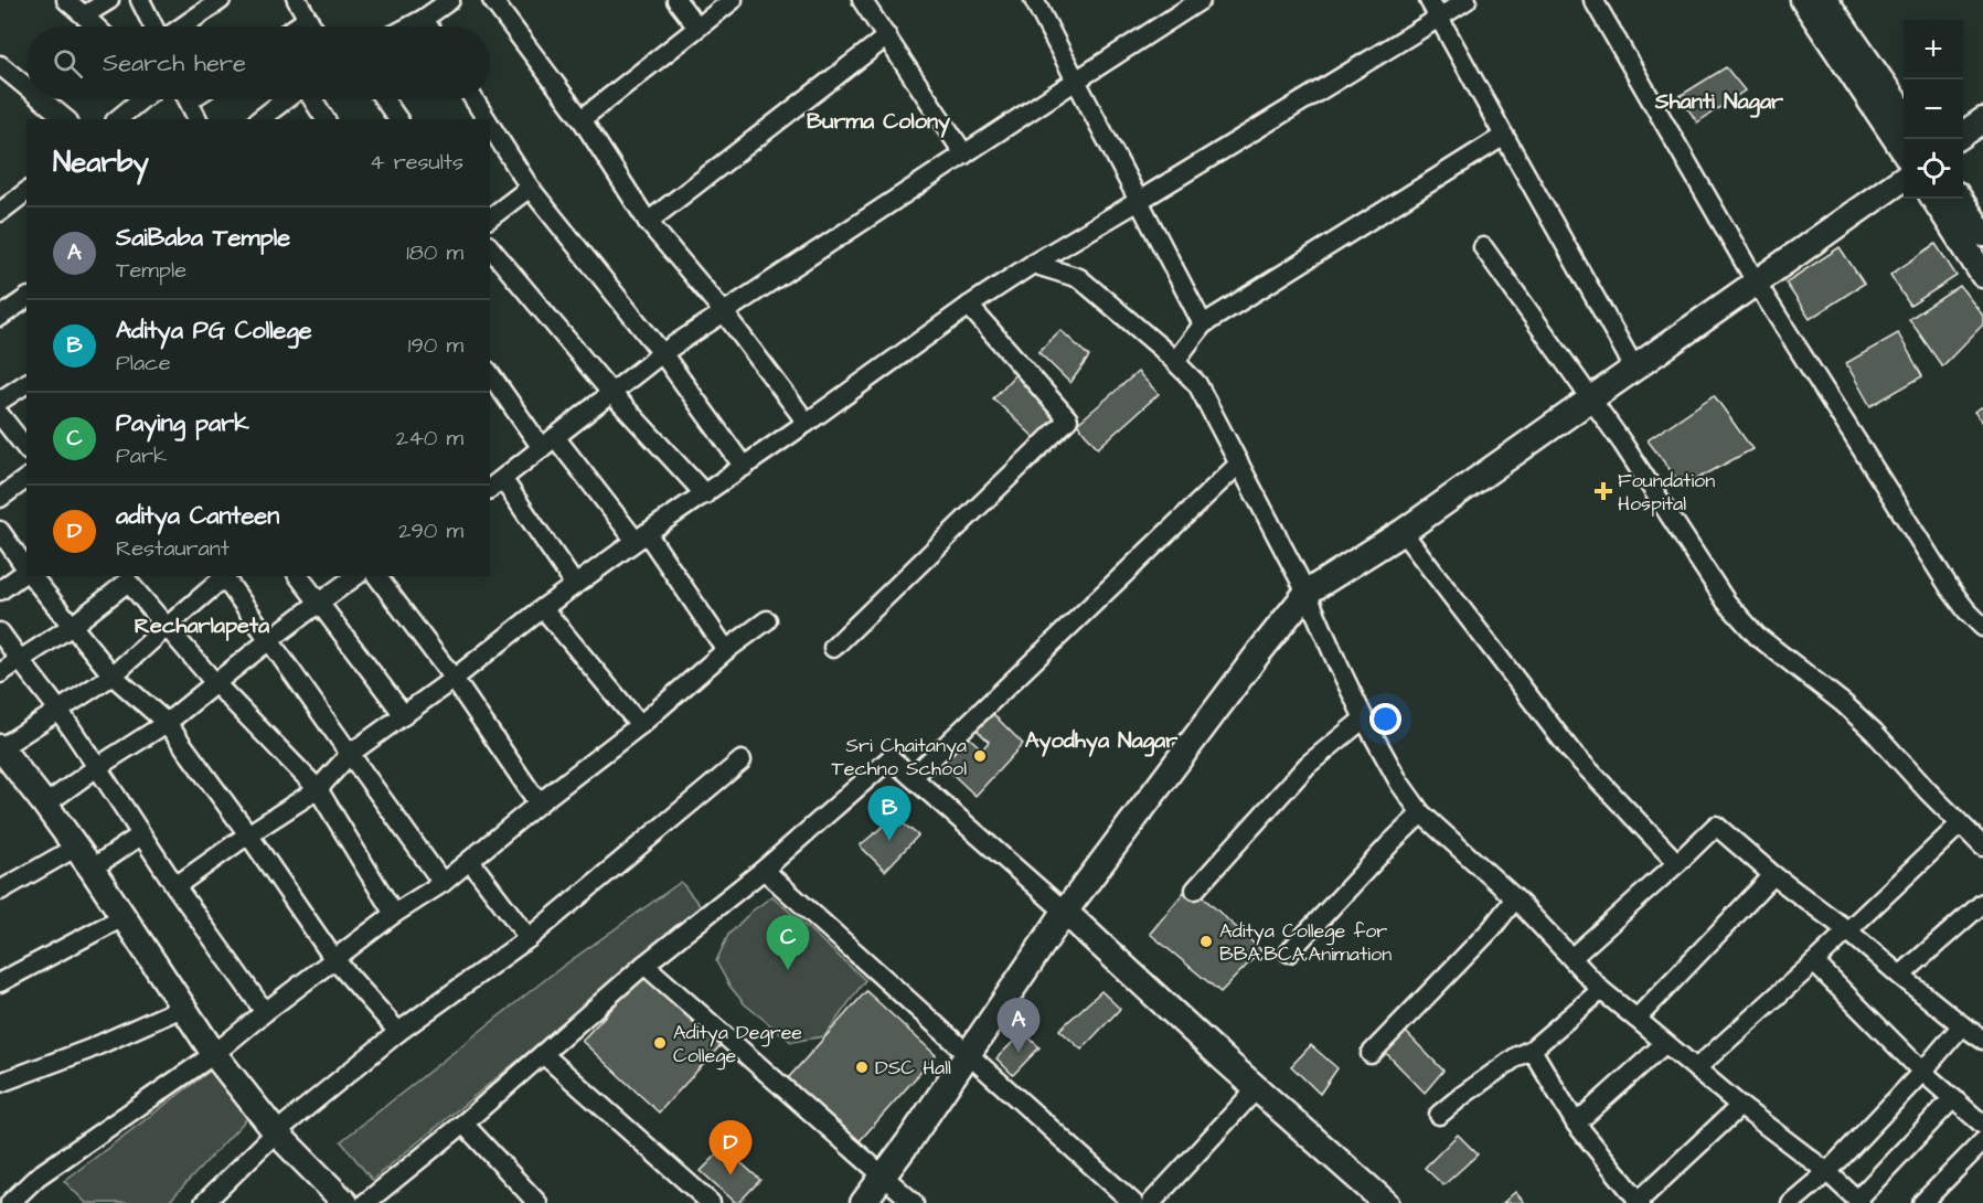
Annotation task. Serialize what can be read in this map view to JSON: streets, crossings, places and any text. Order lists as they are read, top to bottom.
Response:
{
  "districts": [
    "Shanti Nagar",
    "Burma Colony",
    "Recharlapeta",
    "Ayodhya Nagar"
  ],
  "places": {
    "health": ["Foundation Hospital"],
    "other": [
      "Sri Chaitanya Techno School",
      "Aditya College for BBA,BCA,Animation",
      "Aditya Degree College",
      "DSC Hall"
    ]
  },
  "page": {
    "map_buttons": ["+", "−"],
    "search": "Search here",
    "heading": ["Nearby", "4 results"],
    "list": [
      {
        "mark": "A",
        "name": "SaiBaba Temple",
        "note": "Temple",
        "value": "180 m"
      },
      {
        "mark": "B",
        "name": "Aditya PG College",
        "note": "Place",
        "value": "190 m"
      },
      {
        "mark": "C",
        "name": "Paying park",
        "note": "Park",
        "value": "240 m"
      },
      {
        "mark": "D",
        "name": "aditya Canteen",
        "note": "Restaurant",
        "value": "290 m"
      }
    ],
    "pins": [
      "B",
      "C",
      "A",
      "D"
    ]
  }
}
